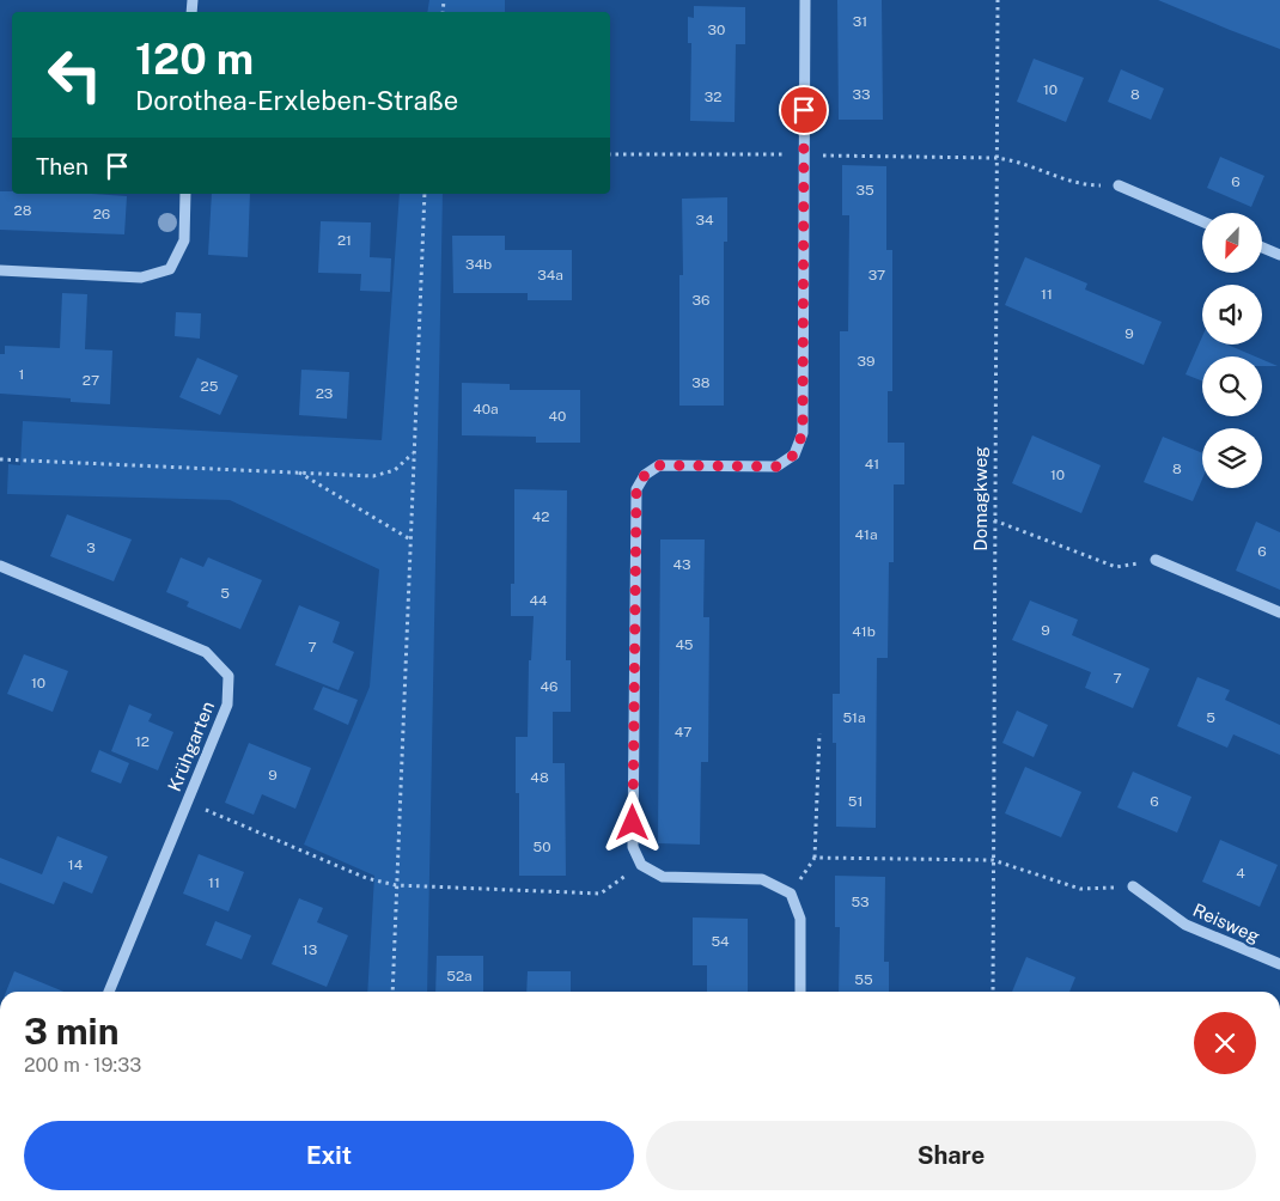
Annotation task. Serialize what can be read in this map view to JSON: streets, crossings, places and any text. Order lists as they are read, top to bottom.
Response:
{
  "streets": {
    "street": ["Krühgarten", "Reisweg"],
    "path": ["Domagkweg"]
  },
  "house_numbers": [
    "31",
    "30",
    "10",
    "33",
    "8",
    "32",
    "6",
    "35",
    "28",
    "26",
    "34",
    "21",
    "34b",
    "34a",
    "37",
    "11",
    "36",
    "9",
    "39",
    "1",
    "27",
    "38",
    "25",
    "23",
    "40a",
    "40",
    "41",
    "8",
    "10",
    "42",
    "41a",
    "3",
    "6",
    "43",
    "5",
    "44",
    "9",
    "41b",
    "45",
    "7",
    "7",
    "10",
    "46",
    "51a",
    "5",
    "47",
    "12",
    "9",
    "48",
    "51",
    "6",
    "50",
    "14",
    "4",
    "11",
    "53",
    "54",
    "13",
    "52a",
    "55"
  ],
  "north": "bottom left",
  "page": {
    "turn": ["120 m", "Dorothea-Erxleben-Straße"],
    "then": "Then",
    "heading": ["3 min", "200 m · 19:33"],
    "buttons": ["Exit", "Share"]
  }
}
